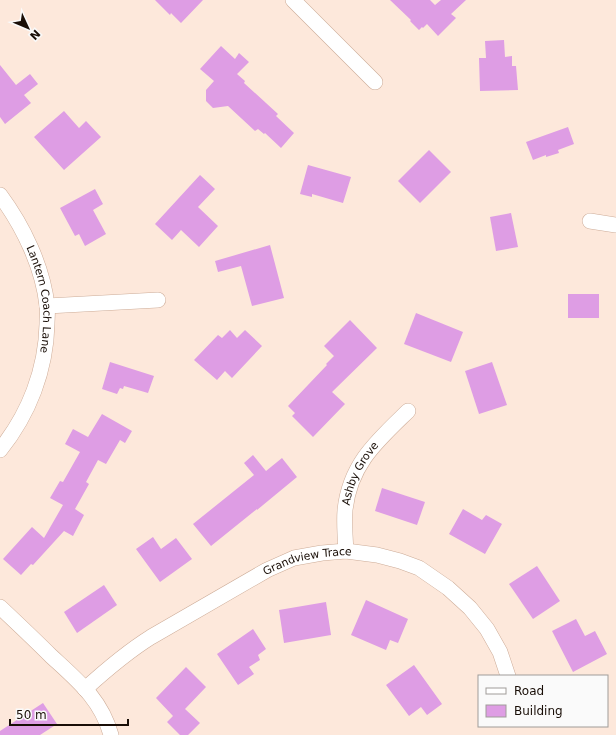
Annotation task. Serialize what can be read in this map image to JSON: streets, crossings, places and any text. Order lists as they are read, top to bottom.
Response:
{
  "streets": {
    "street": ["Lantern Coach Lane", "Ashby Grove", "Grandview Trace"]
  },
  "crossings": [
    ["Ashby Grove", "Grandview Trace"]
  ],
  "legend": ["Road", "Building"],
  "scale_bar": "50 m",
  "north": "bottom right"
}
